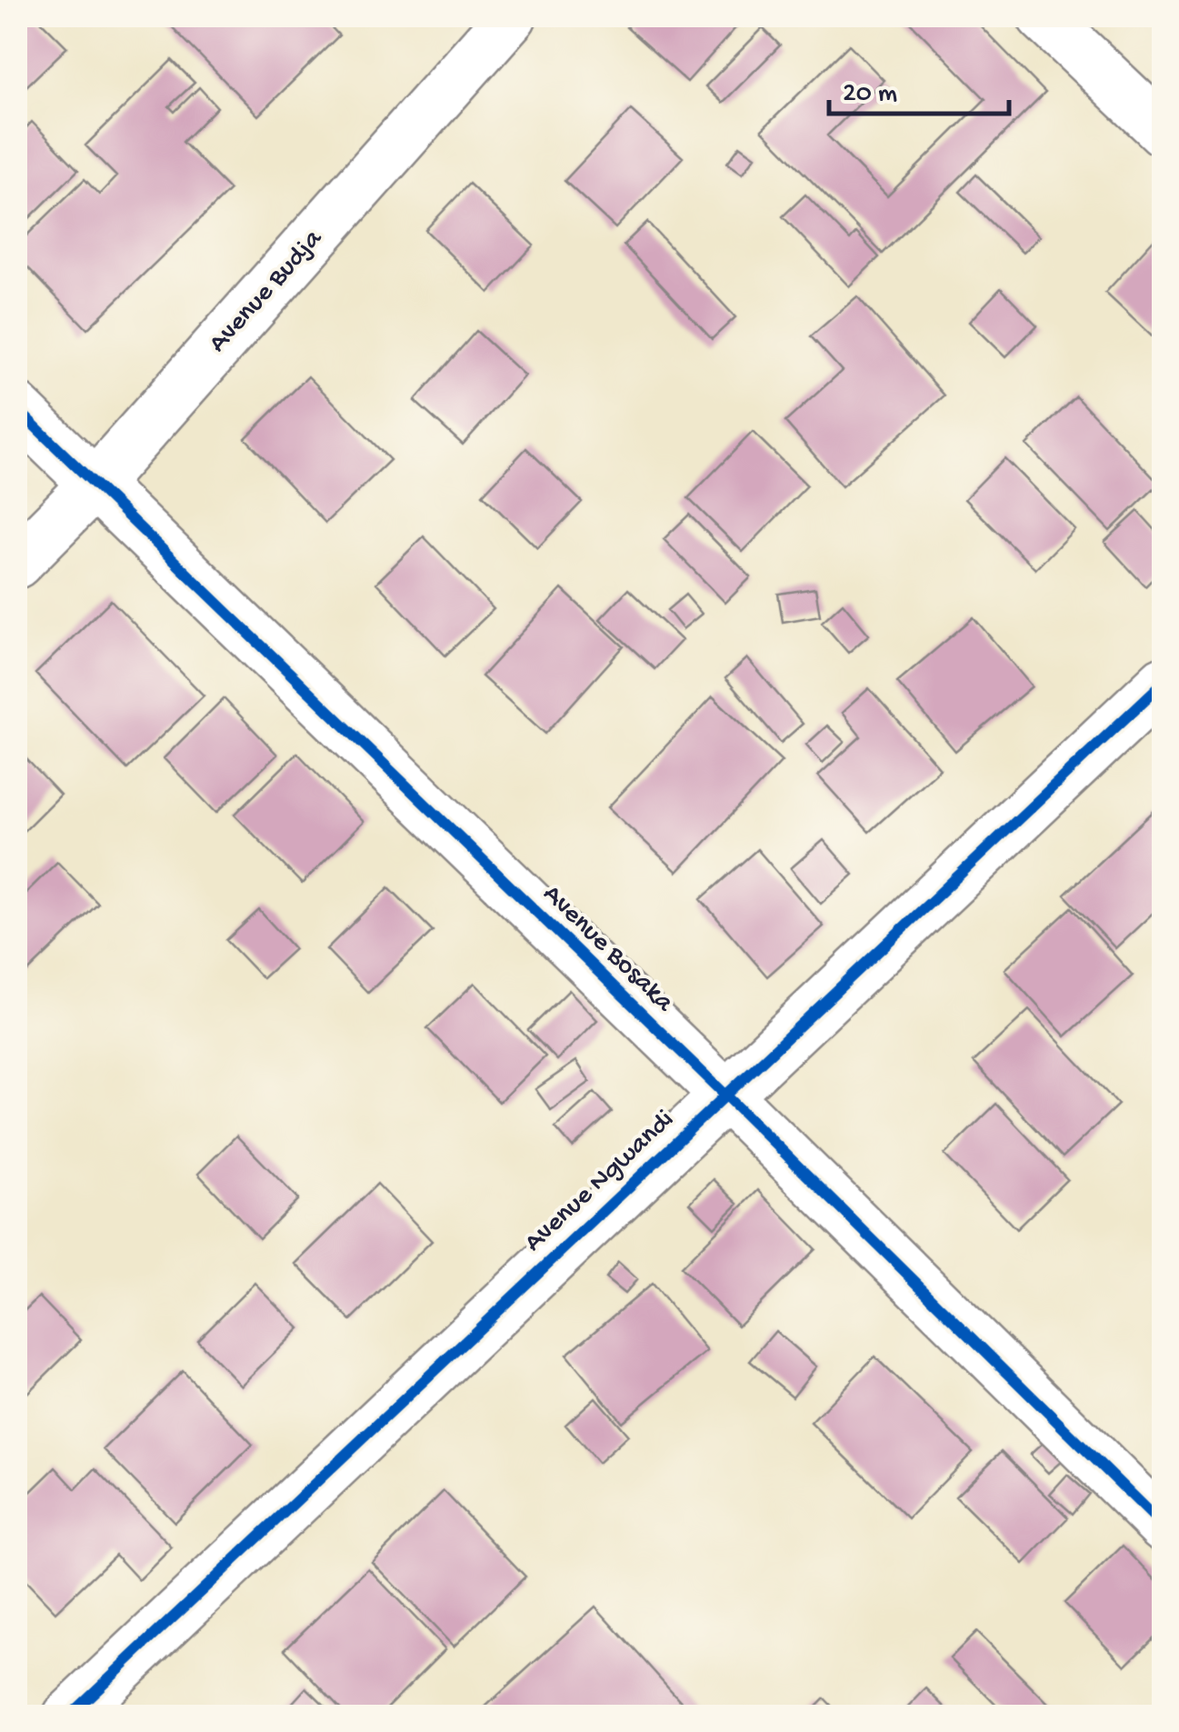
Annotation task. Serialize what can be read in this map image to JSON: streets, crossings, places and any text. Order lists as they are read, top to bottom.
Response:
{
  "streets": {
    "street": ["Avenue Budja", "Avenue Bosaka", "Avenue Ngwandi"]
  },
  "crossings": [
    ["Avenue Budja", "Avenue Bosaka"],
    ["Avenue Bosaka", "Avenue Ngwandi"]
  ],
  "scale_bar": "20 m"
}
